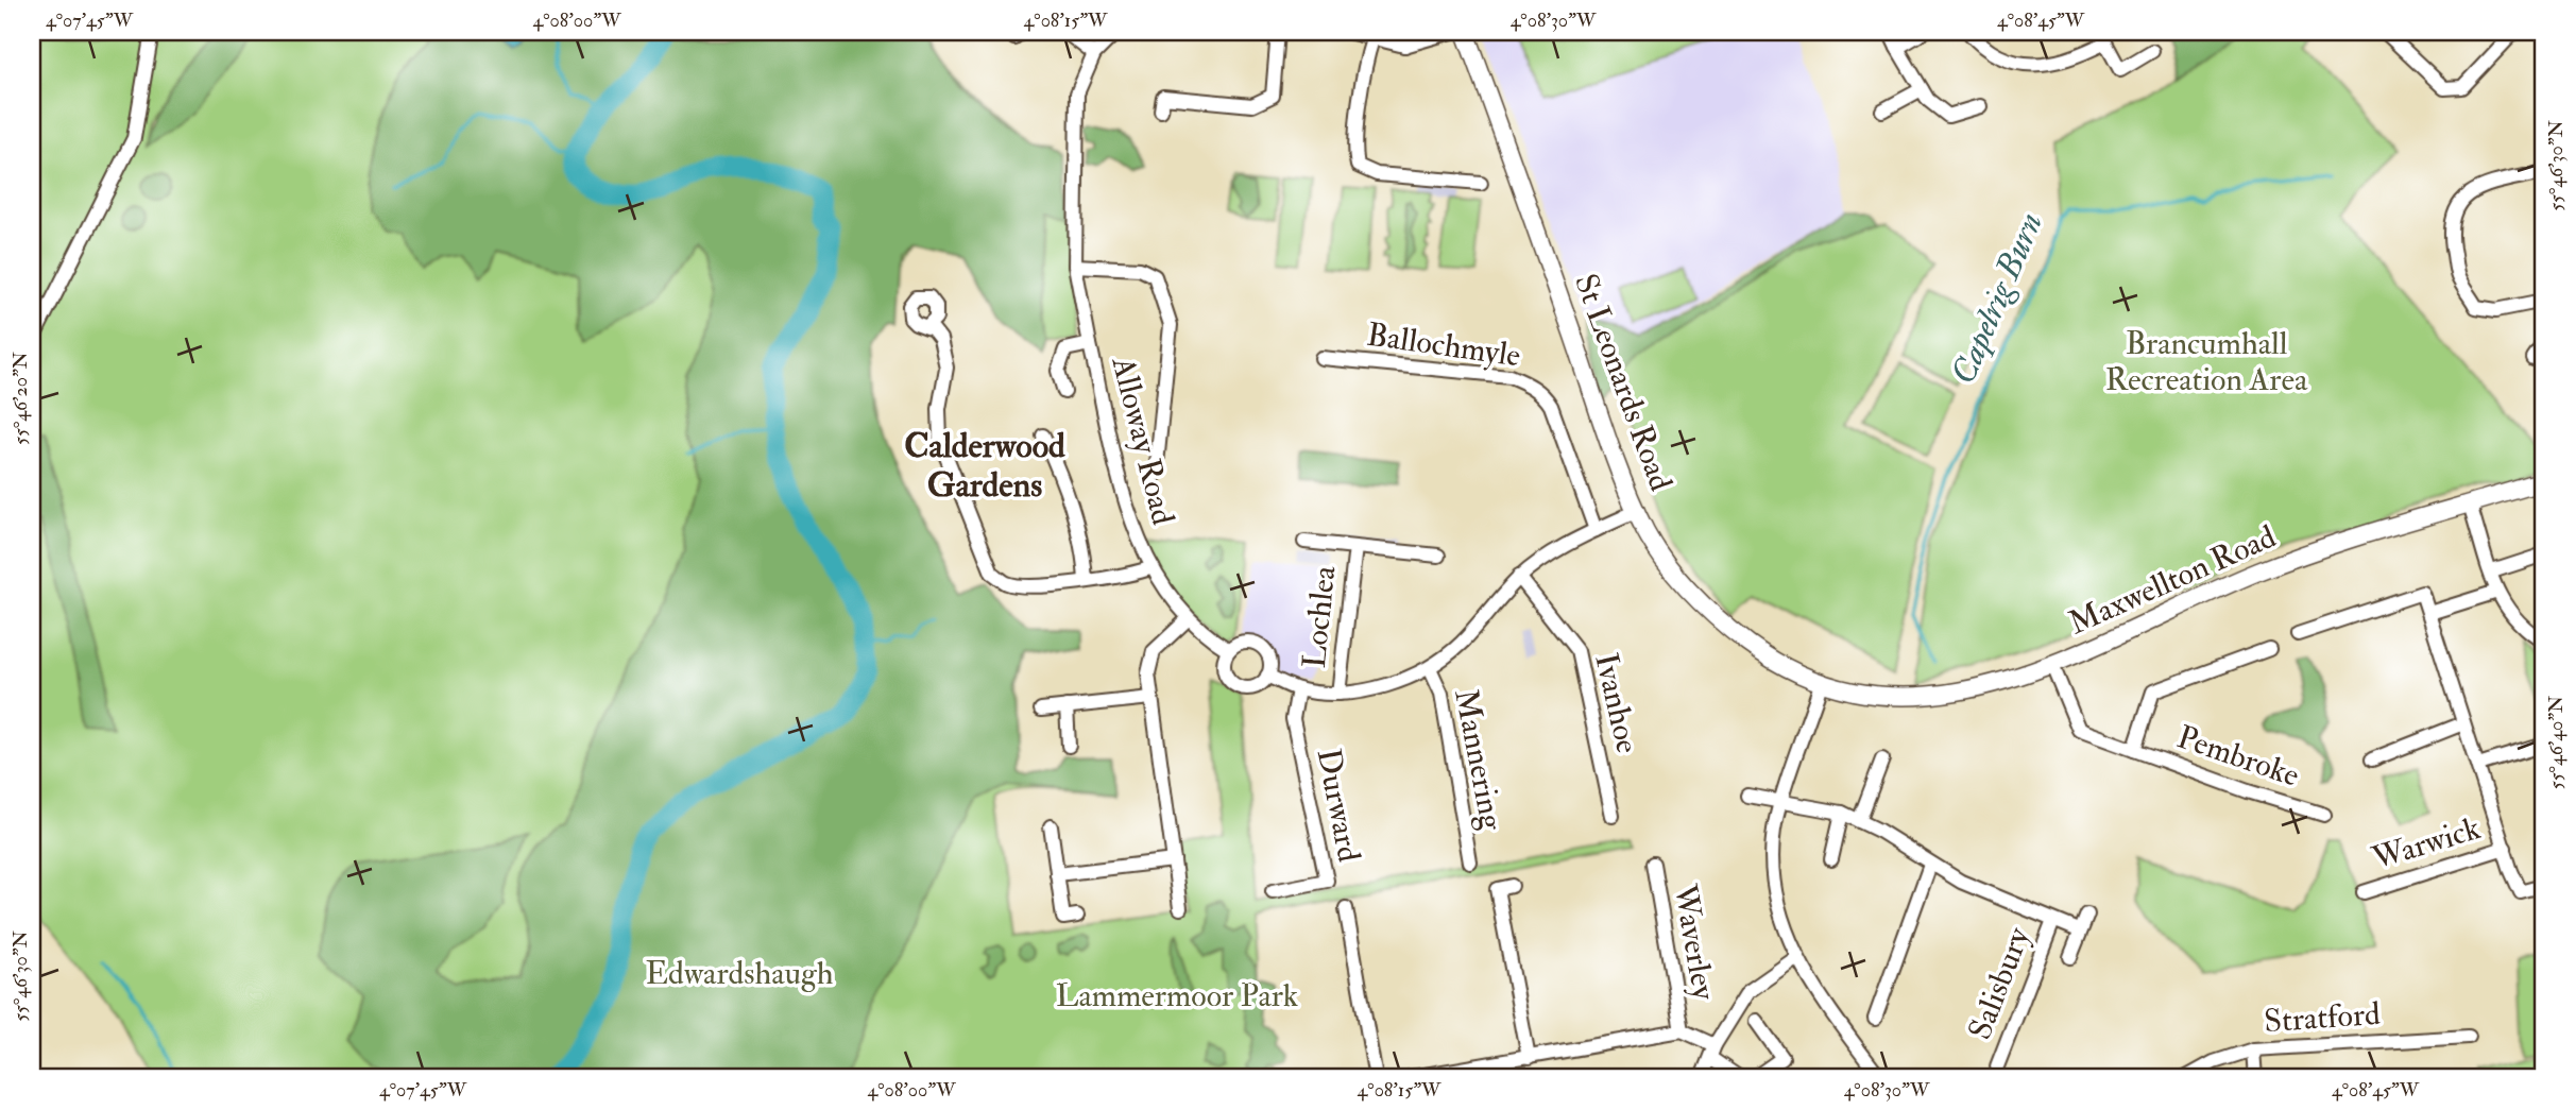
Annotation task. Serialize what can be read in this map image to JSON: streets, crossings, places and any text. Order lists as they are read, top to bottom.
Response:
{
  "streets": {
    "street": [
      "Ballochmyle",
      "St Leonards Road",
      "Alloway Road",
      "Maxwellton Road",
      "Lochlea",
      "Ivanhoe",
      "Pembroke",
      "Mannering",
      "Durward",
      "Warwick",
      "Waverley",
      "Salisbury",
      "Stratford"
    ]
  },
  "crossings": [
    ["St Leonards Road", "Maxwellton Road"],
    ["Maxwellton Road", "Pembroke"]
  ],
  "districts": ["Calderwood Gardens"],
  "water": ["Capelrig Burn"],
  "parks": ["Brancumhall Recreation Area", "Edwardshaugh", "Lammermoor Park"],
  "coordinates": [
    "4°07'45\"W",
    "4°08'00\"W",
    "4°08'15\"W",
    "4°08'30\"W",
    "4°08'45\"W",
    "55°46'30\"N",
    "55°46'20\"N",
    "55°46'40\"N"
  ]
}
